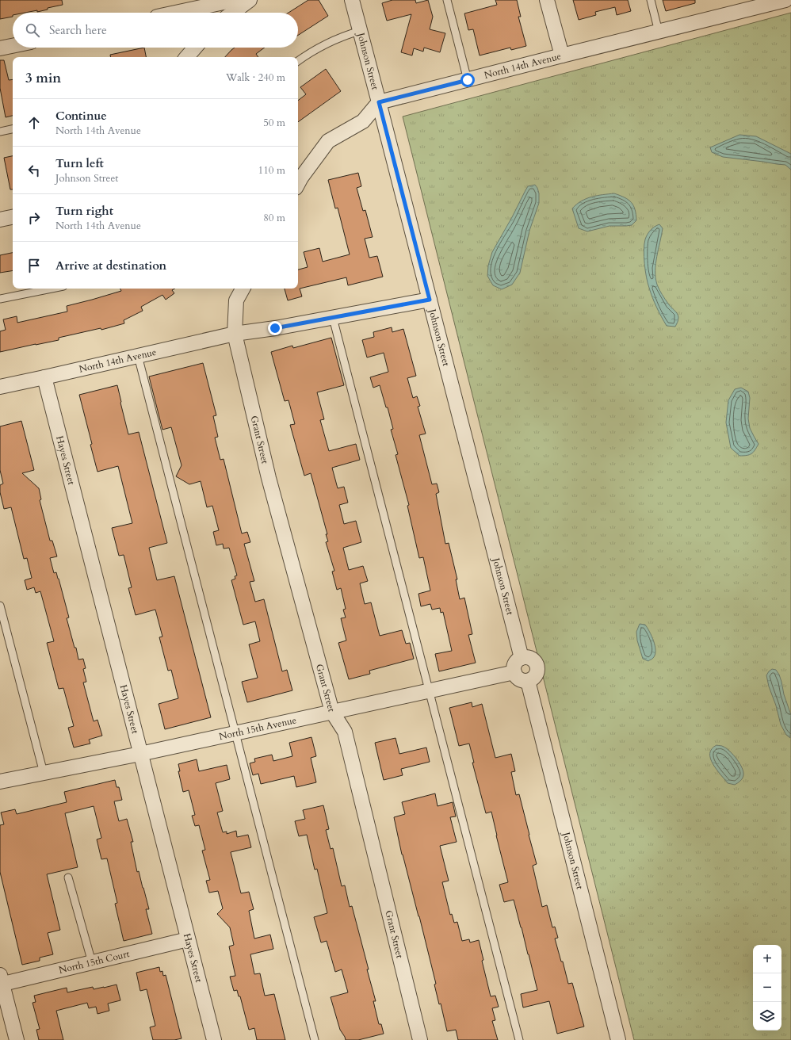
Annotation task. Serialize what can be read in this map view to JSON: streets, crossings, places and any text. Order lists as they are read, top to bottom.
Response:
{
  "streets": {
    "street": [
      "Johnson Street",
      "North 14th Avenue",
      "Grant Street",
      "Hayes Street",
      "North 15th Avenue",
      "North 15th Court"
    ]
  },
  "crossings": [
    ["Johnson Street", "North 14th Avenue"],
    ["Johnson Street", "North 15th Avenue"],
    ["North 14th Avenue", "Grant Street"],
    ["North 14th Avenue", "Hayes Street"],
    ["Grant Street", "North 15th Avenue"],
    ["Hayes Street", "North 15th Avenue"],
    ["Hayes Street", "North 15th Court"]
  ],
  "page": {
    "search": "Search here",
    "heading": ["3 min", "Walk · 240 m"],
    "list": [
      ["Continue", "North 14th Avenue", "50 m"],
      ["Turn left", "Johnson Street", "110 m"],
      ["Turn right", "North 14th Avenue", "80 m"],
      "Arrive at destination"
    ],
    "map_buttons": ["+", "−"]
  }
}
